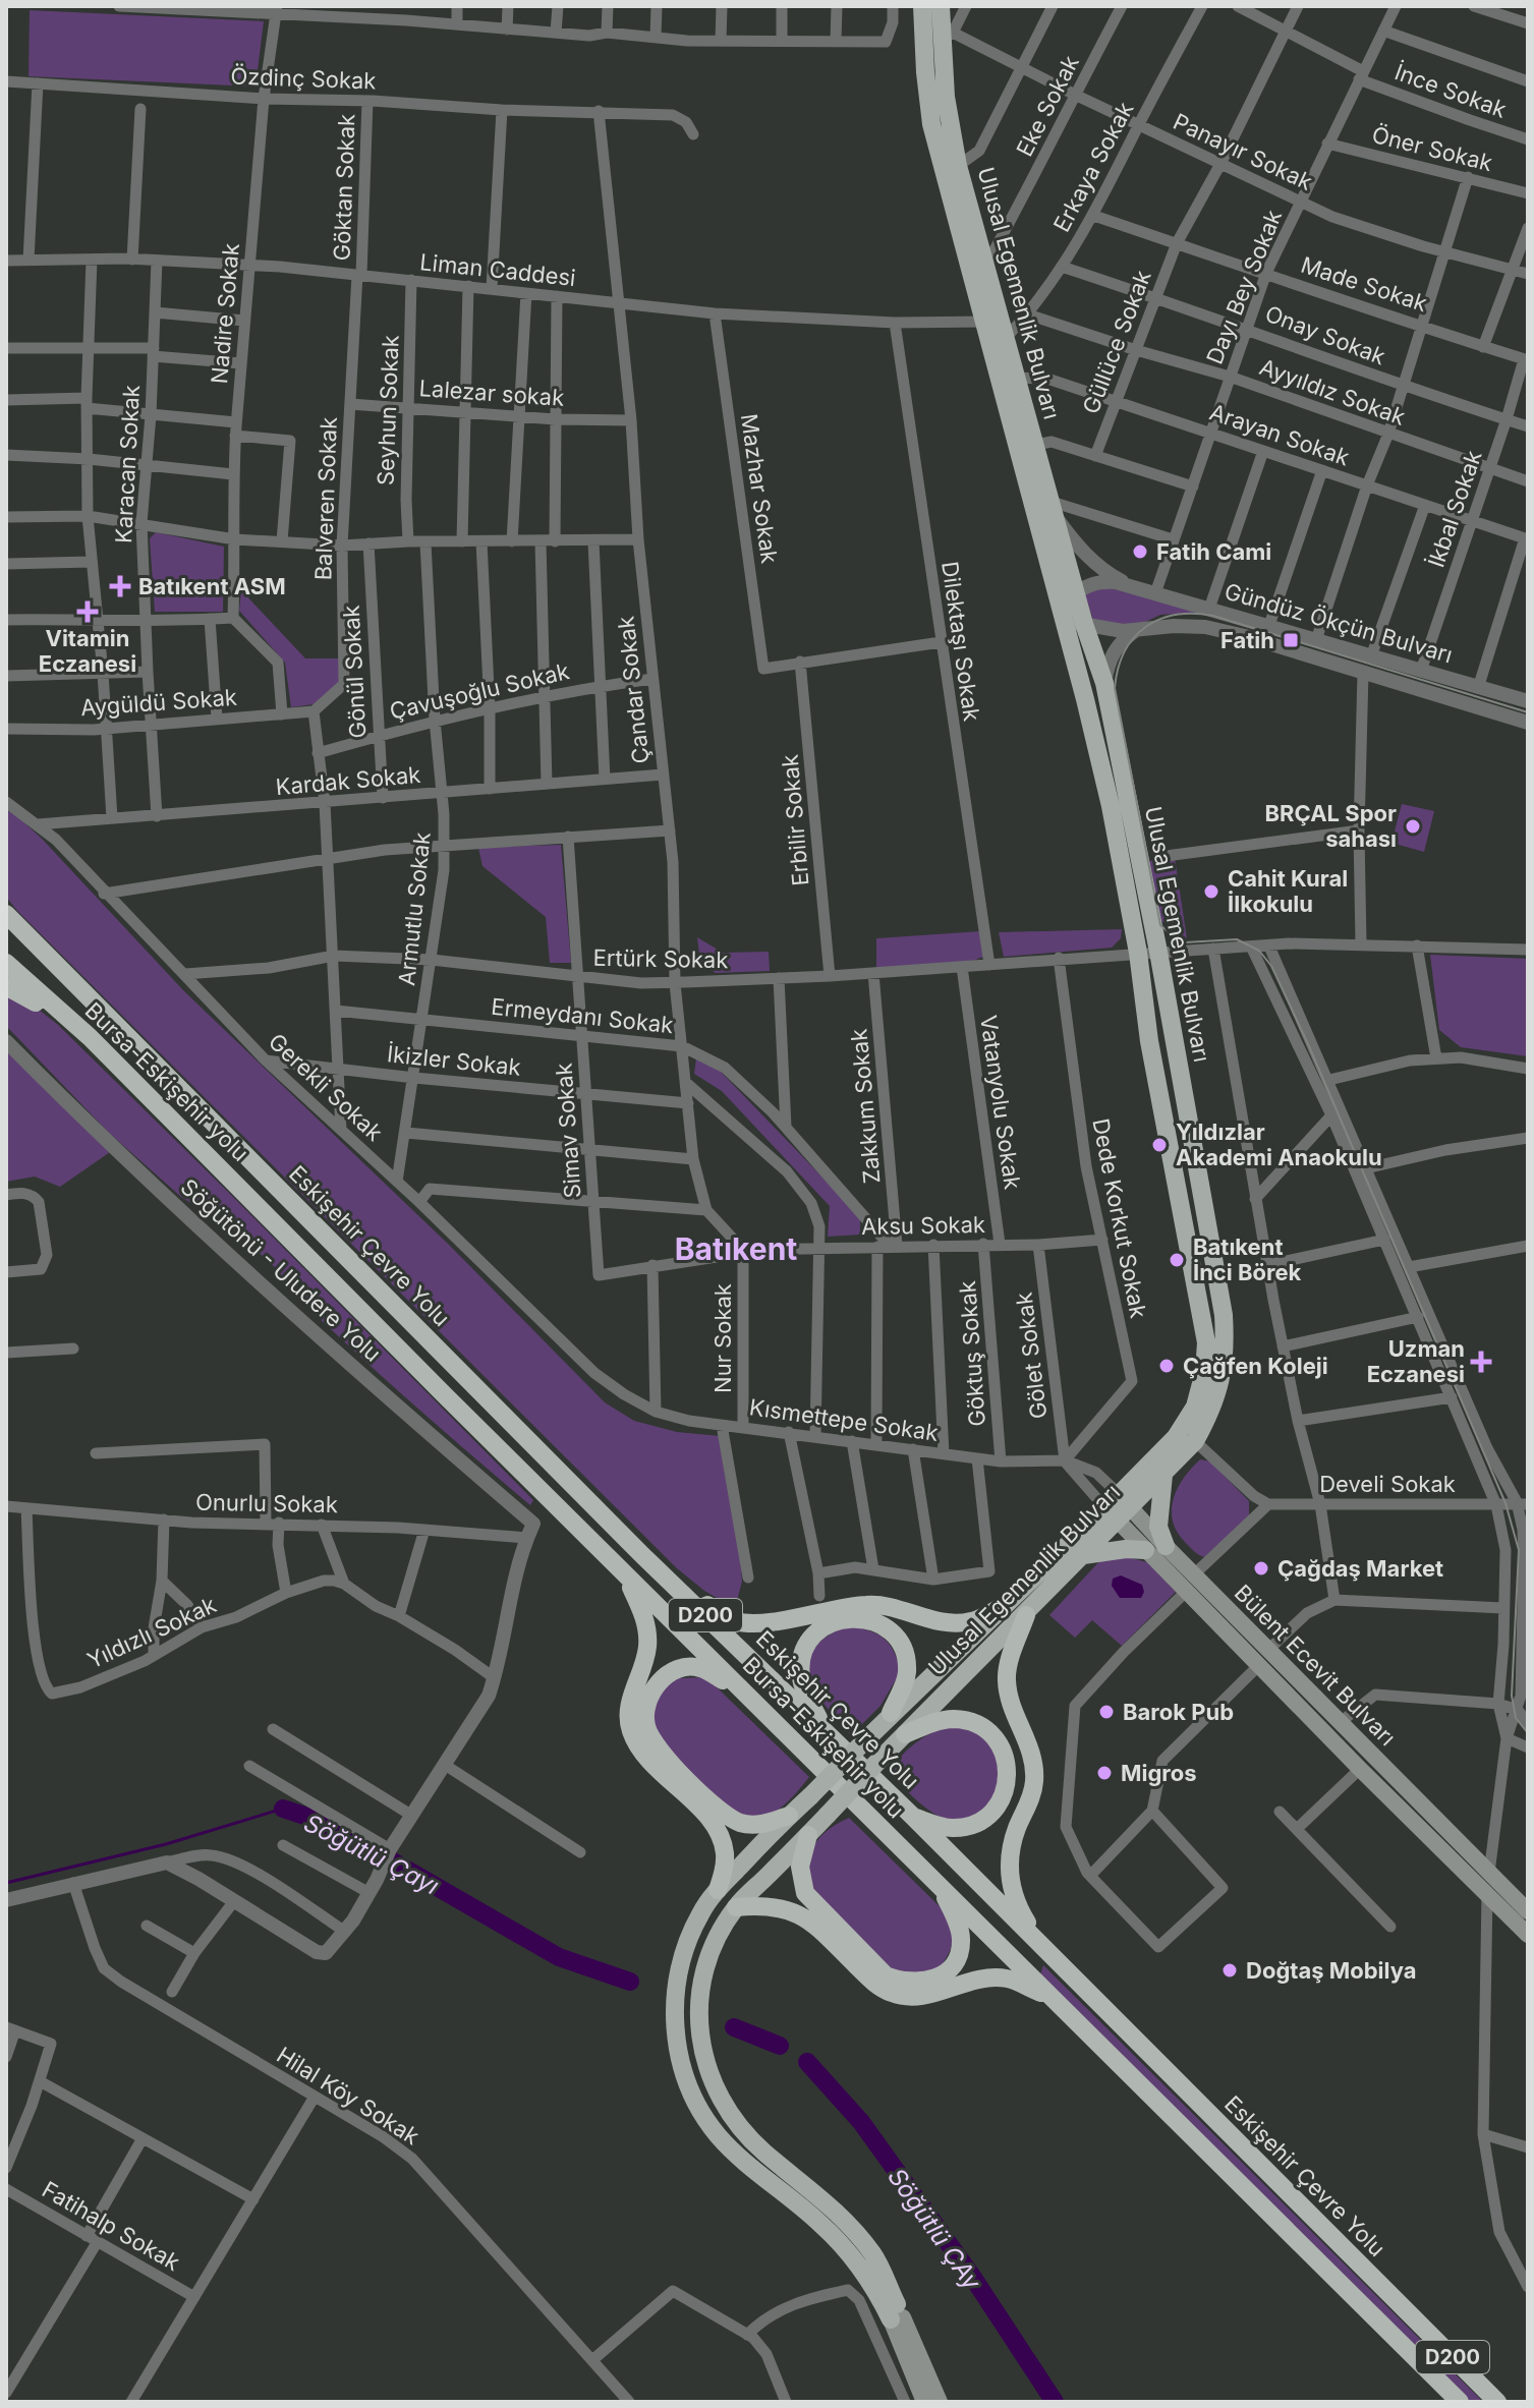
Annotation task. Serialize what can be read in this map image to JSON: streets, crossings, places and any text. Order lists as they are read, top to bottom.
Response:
{
  "streets": {
    "highway": ["Bursa-Eskişehir yolu", "Eskişehir Çevre Yolu", "D200"],
    "main road": ["Ulusal Egemenlik Bulvarı", "Bülent Ecevit Bulvarı"],
    "street": [
      "Özdinç Sokak",
      "İnce Sokak",
      "Eke Sokak",
      "Öner Sokak",
      "Panayır Sokak",
      "Erkaya Sokak",
      "Göktan Sokak",
      "Liman Caddesi",
      "Made Sokak",
      "Dayı Bey Sokak",
      "Nadire Sokak",
      "Onay Sokak",
      "Güllüce Sokak",
      "Ayyıldız Sokak",
      "Lalezar sokak",
      "Seyhun Sokak",
      "Arayan Sokak",
      "Karacan Sokak",
      "Mazhar Sokak",
      "Balveren Sokak",
      "İkbal Sokak",
      "Gündüz Ökçün Bulvarı",
      "Dilektaşı Sokak",
      "Gönül Sokak",
      "Çandar Sokak",
      "Çavuşoğlu Sokak",
      "Aygüldü Sokak",
      "Kardak Sokak",
      "Erbilir Sokak",
      "Armutlu Sokak",
      "Ertürk Sokak",
      "Ermeydanı Sokak",
      "İkizler Sokak",
      "Gerekli Sokak",
      "Vatanyolu Sokak",
      "Zakkum Sokak",
      "Simav Sokak",
      "Dede Korkut Sokak",
      "Aksu Sokak",
      "Söğütönü - Uludere Yolu",
      "Nur Sokak",
      "Göktuş Sokak",
      "Gölet Sokak",
      "Kısmettepe Sokak",
      "Develi Sokak",
      "Onurlu Sokak",
      "Yıldızlı Sokak",
      "Hilal Köy Sokak",
      "Fatihalp Sokak"
    ]
  },
  "crossings": [
    ["Özdinç Sokak", "Göktan Sokak"],
    ["Özdinç Sokak", "Nadire Sokak"],
    ["Özdinç Sokak", "Çandar Sokak"],
    ["İnce Sokak", "Dayı Bey Sokak"],
    ["İnce Sokak", "Güllüce Sokak"],
    ["Eke Sokak", "Panayır Sokak"],
    ["Eke Sokak", "Ulusal Egemenlik Bulvarı"],
    ["Öner Sokak", "Dayı Bey Sokak"],
    ["Panayır Sokak", "Erkaya Sokak"],
    ["Panayır Sokak", "Dayı Bey Sokak"],
    ["Panayır Sokak", "Ulusal Egemenlik Bulvarı"],
    ["Panayır Sokak", "Güllüce Sokak"],
    ["Erkaya Sokak", "Made Sokak"],
    ["Erkaya Sokak", "Ulusal Egemenlik Bulvarı"],
    ["Erkaya Sokak", "Onay Sokak"],
    ["Erkaya Sokak", "Ayyıldız Sokak"],
    ["Göktan Sokak", "Liman Caddesi"],
    ["Göktan Sokak", "Balveren Sokak"],
    ["Liman Caddesi", "Ulusal Egemenlik Bulvarı"],
    ["Liman Caddesi", "Nadire Sokak"],
    ["Liman Caddesi", "Seyhun Sokak"],
    ["Liman Caddesi", "Karacan Sokak"],
    ["Liman Caddesi", "Mazhar Sokak"],
    ["Liman Caddesi", "Balveren Sokak"],
    ["Liman Caddesi", "Dilektaşı Sokak"],
    ["Liman Caddesi", "Çandar Sokak"],
    ["Made Sokak", "Dayı Bey Sokak"],
    ["Made Sokak", "Güllüce Sokak"],
    ["Made Sokak", "İkbal Sokak"],
    ["Dayı Bey Sokak", "Onay Sokak"],
    ["Dayı Bey Sokak", "Ayyıldız Sokak"],
    ["Dayı Bey Sokak", "Arayan Sokak"],
    ["Dayı Bey Sokak", "Gündüz Ökçün Bulvarı"],
    ["Ulusal Egemenlik Bulvarı", "Arayan Sokak"],
    ["Ulusal Egemenlik Bulvarı", "Gündüz Ökçün Bulvarı"],
    ["Ulusal Egemenlik Bulvarı", "Ertürk Sokak"],
    ["Ulusal Egemenlik Bulvarı", "Bülent Ecevit Bulvarı"],
    ["Onay Sokak", "Güllüce Sokak"],
    ["Onay Sokak", "İkbal Sokak"],
    ["Güllüce Sokak", "Ayyıldız Sokak"],
    ["Güllüce Sokak", "Arayan Sokak"],
    ["Ayyıldız Sokak", "İkbal Sokak"],
    ["Lalezar sokak", "Seyhun Sokak"],
    ["Lalezar sokak", "Balveren Sokak"],
    ["Lalezar sokak", "Çandar Sokak"],
    ["Arayan Sokak", "İkbal Sokak"],
    ["Karacan Sokak", "Aygüldü Sokak"],
    ["Karacan Sokak", "Kardak Sokak"],
    ["Mazhar Sokak", "Erbilir Sokak"],
    ["Balveren Sokak", "Aygüldü Sokak"],
    ["İkbal Sokak", "Gündüz Ökçün Bulvarı"],
    ["Dilektaşı Sokak", "Ertürk Sokak"],
    ["Gönül Sokak", "Çavuşoğlu Sokak"],
    ["Gönül Sokak", "Kardak Sokak"],
    ["Çandar Sokak", "Çavuşoğlu Sokak"],
    ["Çandar Sokak", "Kardak Sokak"],
    ["Çandar Sokak", "Ertürk Sokak"],
    ["Çandar Sokak", "Ermeydanı Sokak"],
    ["Çandar Sokak", "İkizler Sokak"],
    ["Çandar Sokak", "Aksu Sokak"],
    ["Çandar Sokak", "Nur Sokak"],
    ["Çavuşoğlu Sokak", "Armutlu Sokak"],
    ["Kardak Sokak", "Armutlu Sokak"],
    ["Kardak Sokak", "Gerekli Sokak"],
    ["Erbilir Sokak", "Ertürk Sokak"],
    ["Armutlu Sokak", "Ertürk Sokak"],
    ["Armutlu Sokak", "Ermeydanı Sokak"],
    ["Armutlu Sokak", "İkizler Sokak"],
    ["Armutlu Sokak", "Gerekli Sokak"],
    ["Ertürk Sokak", "Gerekli Sokak"],
    ["Ertürk Sokak", "Vatanyolu Sokak"],
    ["Ertürk Sokak", "Zakkum Sokak"],
    ["Ertürk Sokak", "Simav Sokak"],
    ["Ertürk Sokak", "Dede Korkut Sokak"],
    ["Ermeydanı Sokak", "Zakkum Sokak"],
    ["Ermeydanı Sokak", "Simav Sokak"],
    ["Ermeydanı Sokak", "Aksu Sokak"],
    ["İkizler Sokak", "Gerekli Sokak"],
    ["İkizler Sokak", "Simav Sokak"],
    ["Gerekli Sokak", "Kısmettepe Sokak"],
    ["Vatanyolu Sokak", "Aksu Sokak"],
    ["Zakkum Sokak", "Aksu Sokak"],
    ["Zakkum Sokak", "Kısmettepe Sokak"],
    ["Simav Sokak", "Aksu Sokak"],
    ["Dede Korkut Sokak", "Aksu Sokak"],
    ["Dede Korkut Sokak", "Gölet Sokak"],
    ["Dede Korkut Sokak", "Kısmettepe Sokak"],
    ["Dede Korkut Sokak", "Bülent Ecevit Bulvarı"],
    ["Aksu Sokak", "Nur Sokak"],
    ["Aksu Sokak", "Göktuş Sokak"],
    ["Aksu Sokak", "Gölet Sokak"],
    ["Söğütönü - Uludere Yolu", "Onurlu Sokak"],
    ["Nur Sokak", "Kısmettepe Sokak"],
    ["Göktuş Sokak", "Kısmettepe Sokak"],
    ["Gölet Sokak", "Kısmettepe Sokak"],
    ["Gölet Sokak", "Bülent Ecevit Bulvarı"],
    ["Kısmettepe Sokak", "Bülent Ecevit Bulvarı"],
    ["Onurlu Sokak", "Yıldızlı Sokak"]
  ],
  "districts": ["Batıkent"],
  "water": ["Söğütlü Çayı", "Söğütlü ÇAy"],
  "places": {
    "other": [
      "Fatih Cami",
      "BRÇAL Spor sahası",
      "Cahit Kural İlkokulu",
      "Yıldızlar Akademi Anaokulu",
      "Batıkent İnci Börek",
      "Çağfen Koleji",
      "Çağdaş Market",
      "Barok Pub",
      "Migros",
      "Doğtaş Mobilya"
    ],
    "health": ["Batıkent ASM", "Vitamin Eczanesi", "Uzman Eczanesi"],
    "transit": ["Fatih"]
  }
}
